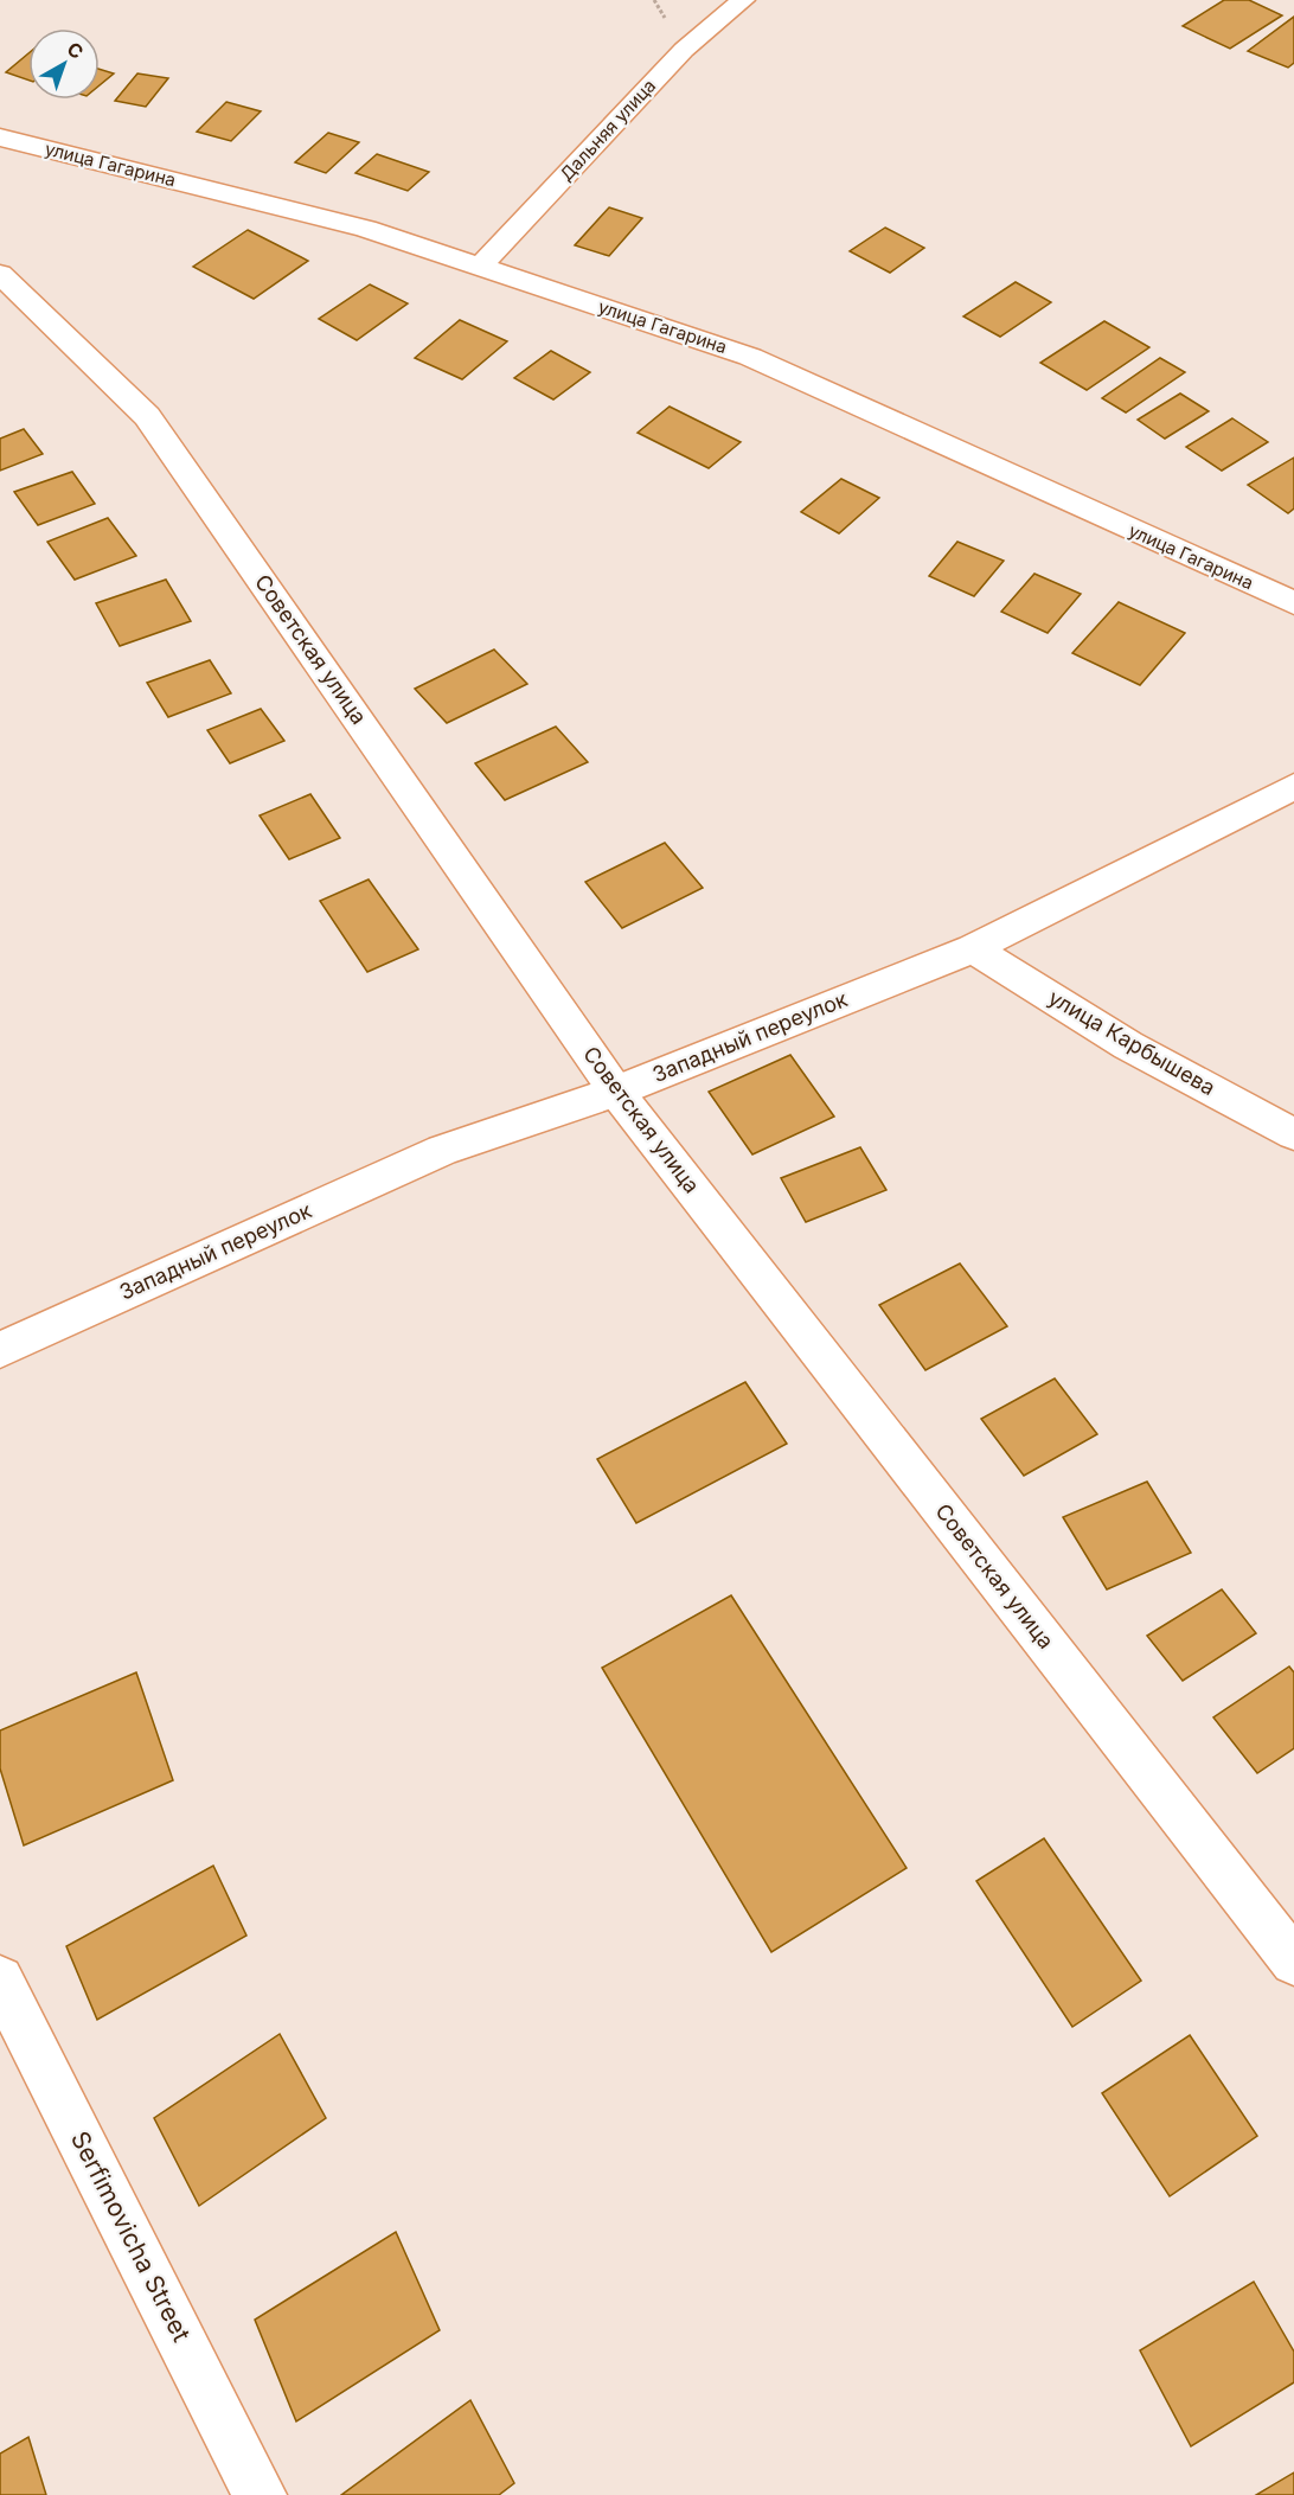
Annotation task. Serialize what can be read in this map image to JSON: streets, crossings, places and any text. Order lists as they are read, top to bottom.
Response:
{
  "streets": {
    "street": [
      "Дальняя улица",
      "улица Гагарина",
      "Советская улица",
      "Западный переулок",
      "улица Карбышева",
      "Serfimovicha Street"
    ]
  },
  "crossings": [
    ["Дальняя улица", "улица Гагарина"],
    ["Советская улица", "Западный переулок"],
    ["Западный переулок", "улица Карбышева"]
  ],
  "north": "top right"
}
